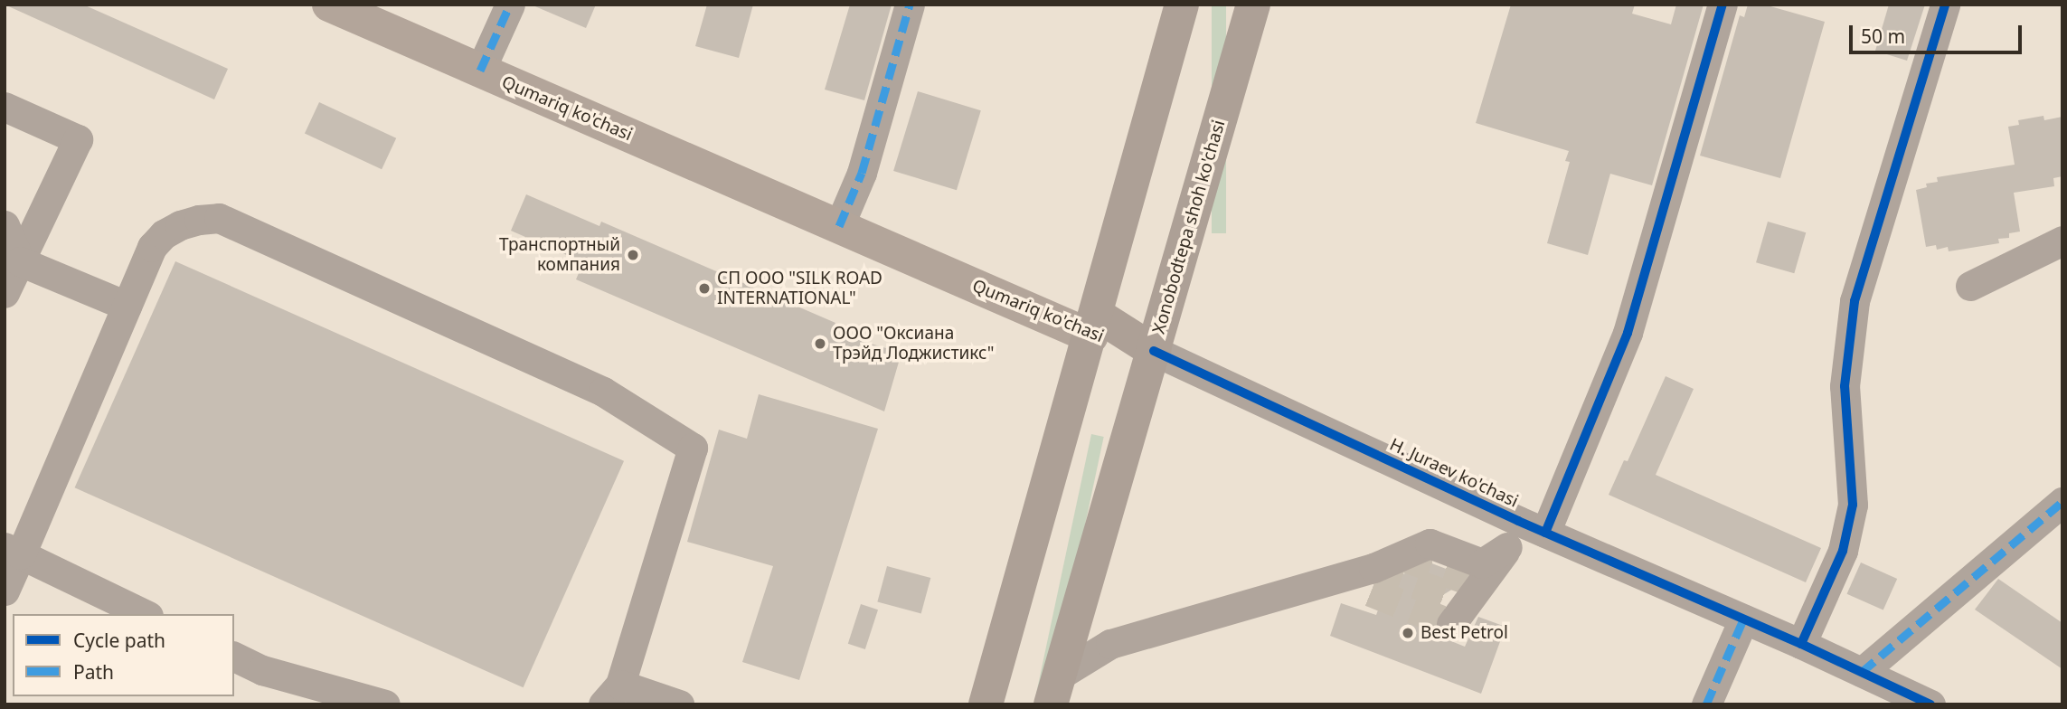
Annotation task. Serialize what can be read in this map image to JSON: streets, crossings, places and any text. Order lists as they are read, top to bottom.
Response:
{
  "streets": {
    "highway": ["Qumariq ko'chasi", "Xonobodtepa shoh ko'chasi"],
    "street": ["H. Juraev ko'chasi"]
  },
  "crossings": [
    ["Qumariq ko'chasi", "Xonobodtepa shoh ko'chasi"],
    ["Qumariq ko'chasi", "H. Juraev ko'chasi"],
    ["Xonobodtepa shoh ko'chasi", "H. Juraev ko'chasi"]
  ],
  "places": [
    "Транспортный компания",
    "СП ООО \"SILK ROAD INTERNATIONAL\"",
    "ООО \"Оксиана Трэйд Лоджистикс\"",
    "Best Petrol"
  ],
  "legend": ["Cycle path", "Path"],
  "scale_bar": "50 m"
}
